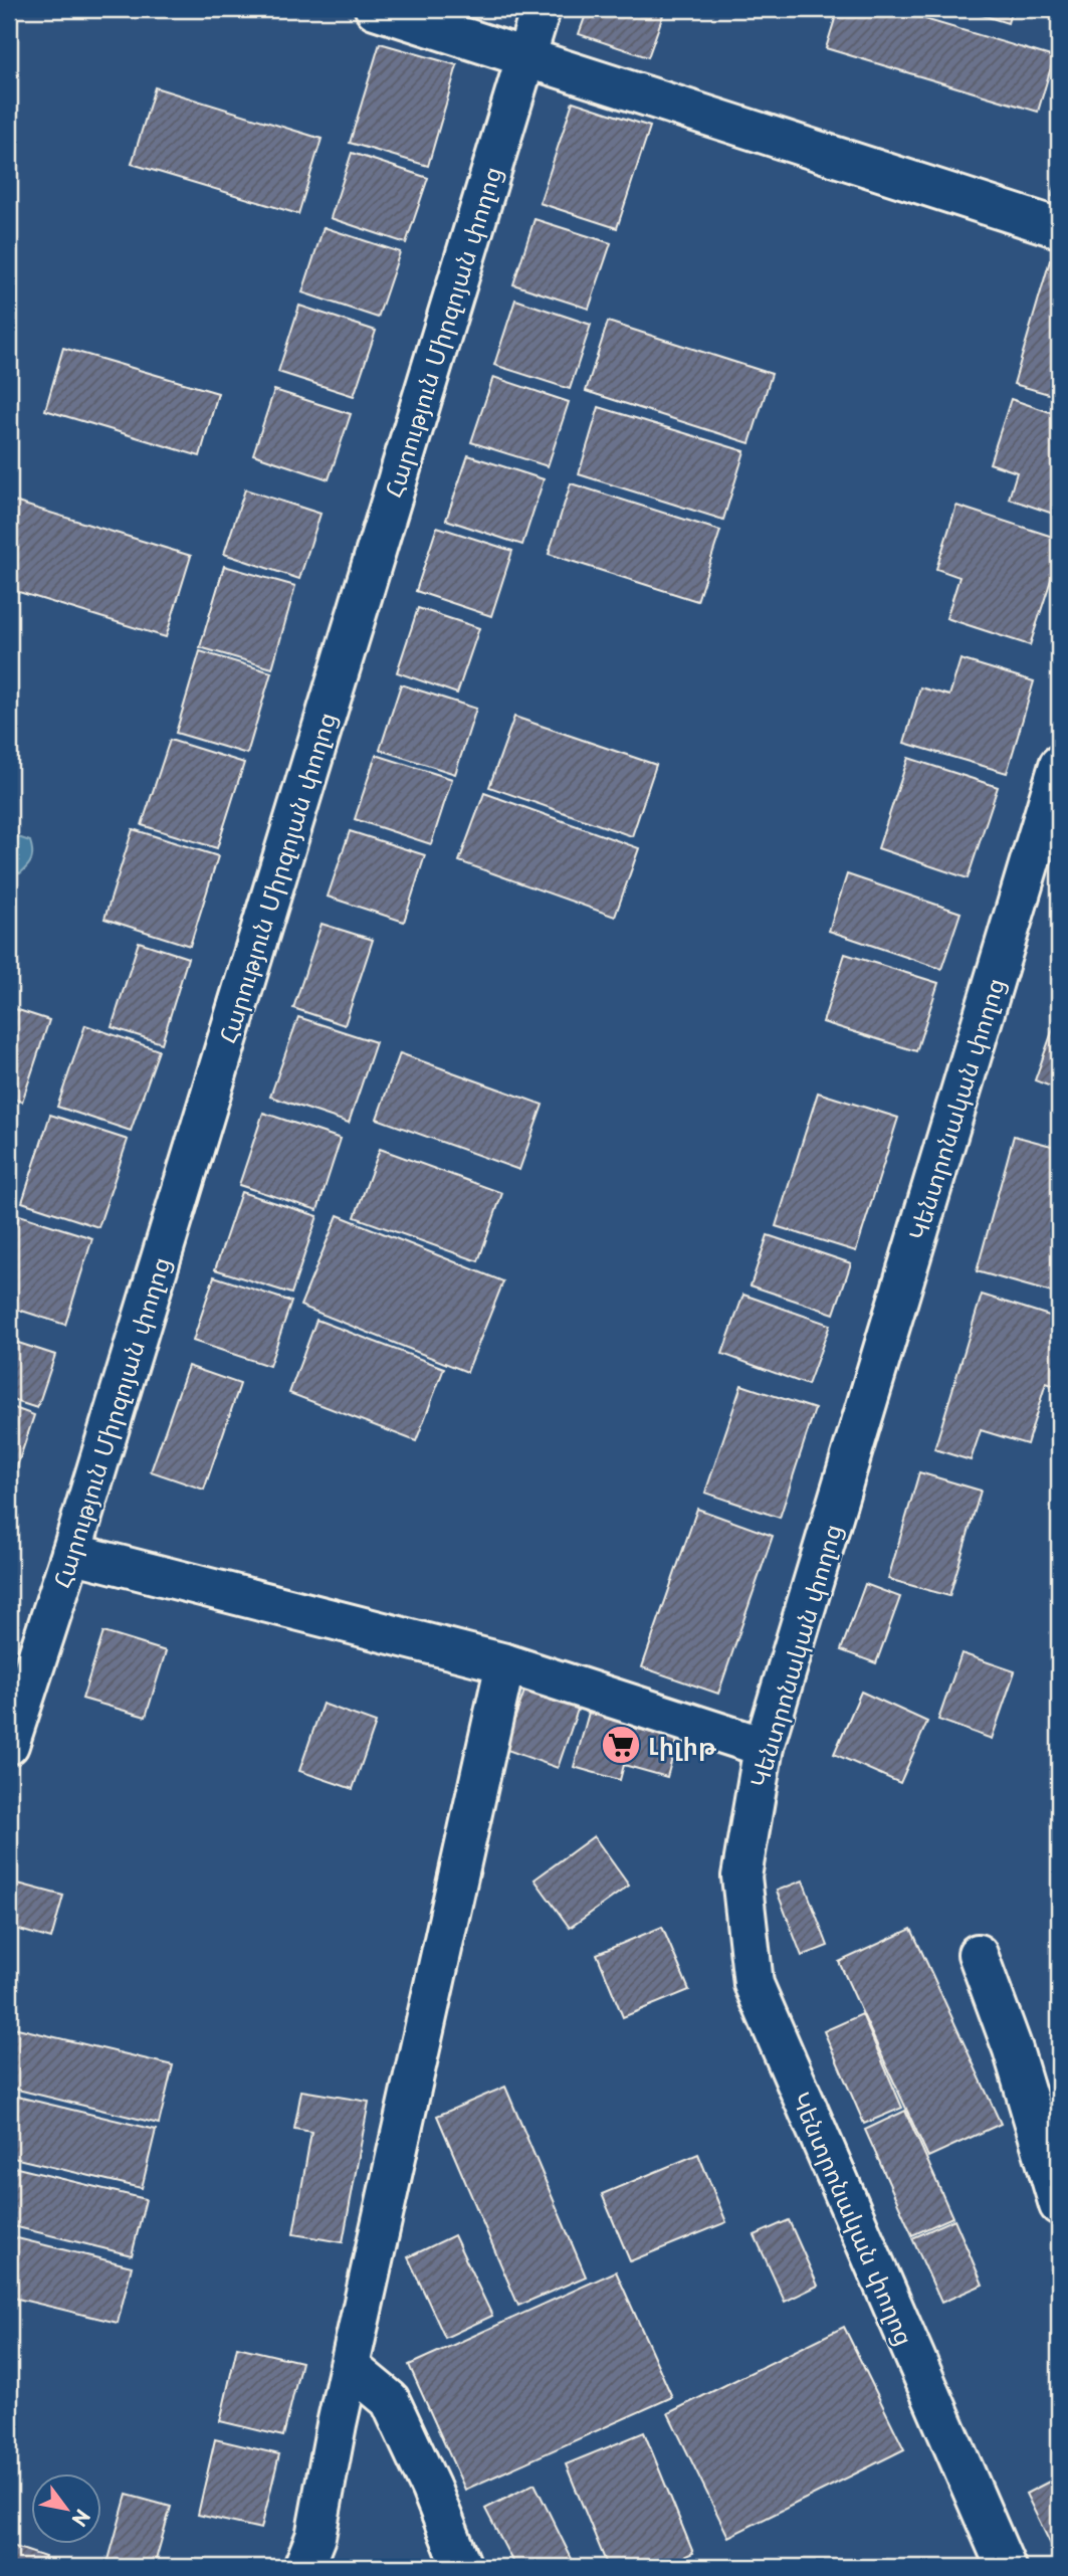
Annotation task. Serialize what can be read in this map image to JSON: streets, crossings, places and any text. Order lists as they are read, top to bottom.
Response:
{
  "streets": {
    "street": ["Հարություն Միրզոյան փողոց", "Կենտրոնական փողոց"]
  },
  "places": {
    "supermarket": ["Լիլիթ"]
  },
  "north": "bottom right"
}
